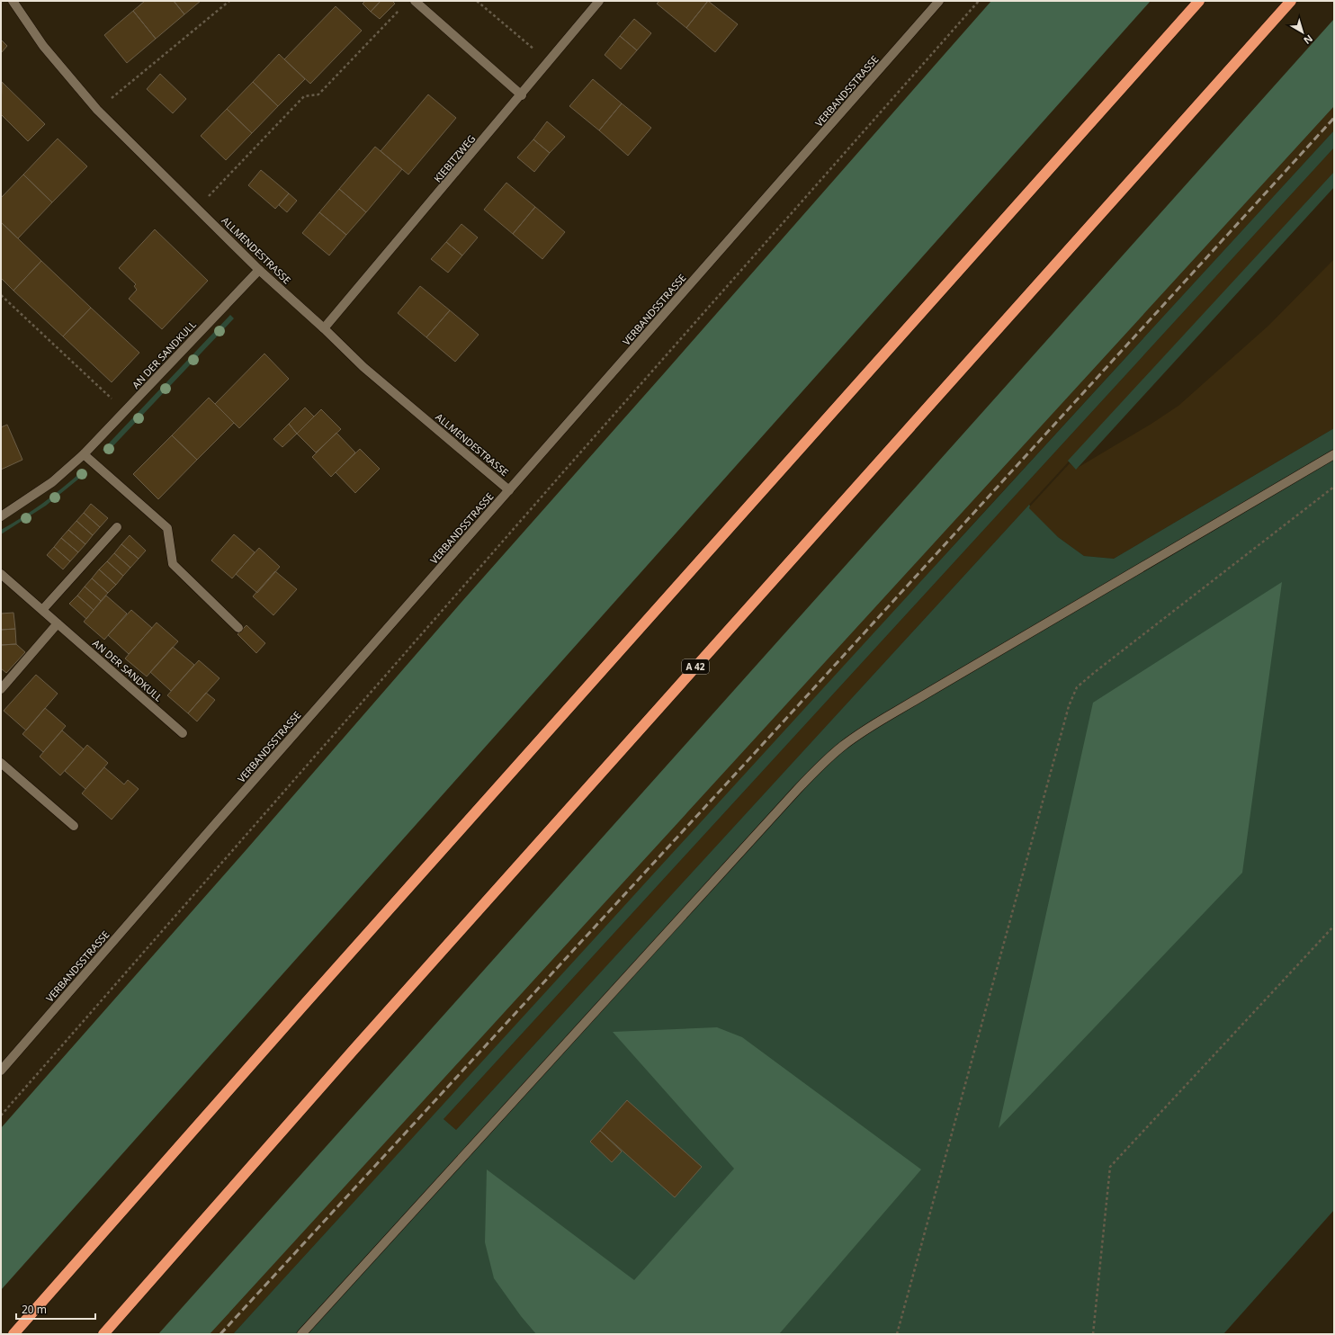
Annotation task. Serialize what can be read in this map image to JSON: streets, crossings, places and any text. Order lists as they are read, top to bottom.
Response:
{
  "streets": {
    "highway": ["A 42"],
    "street": [
      "VERBANDSSTRASSE",
      "KIEBITZWEG",
      "ALLMENDESTRASSE",
      "AN DER SANDKULL"
    ]
  },
  "crossings": [
    ["VERBANDSSTRASSE", "ALLMENDESTRASSE"],
    ["KIEBITZWEG", "ALLMENDESTRASSE"],
    ["ALLMENDESTRASSE", "AN DER SANDKULL"]
  ],
  "scale_bar": "20 m",
  "north": "bottom right"
}
